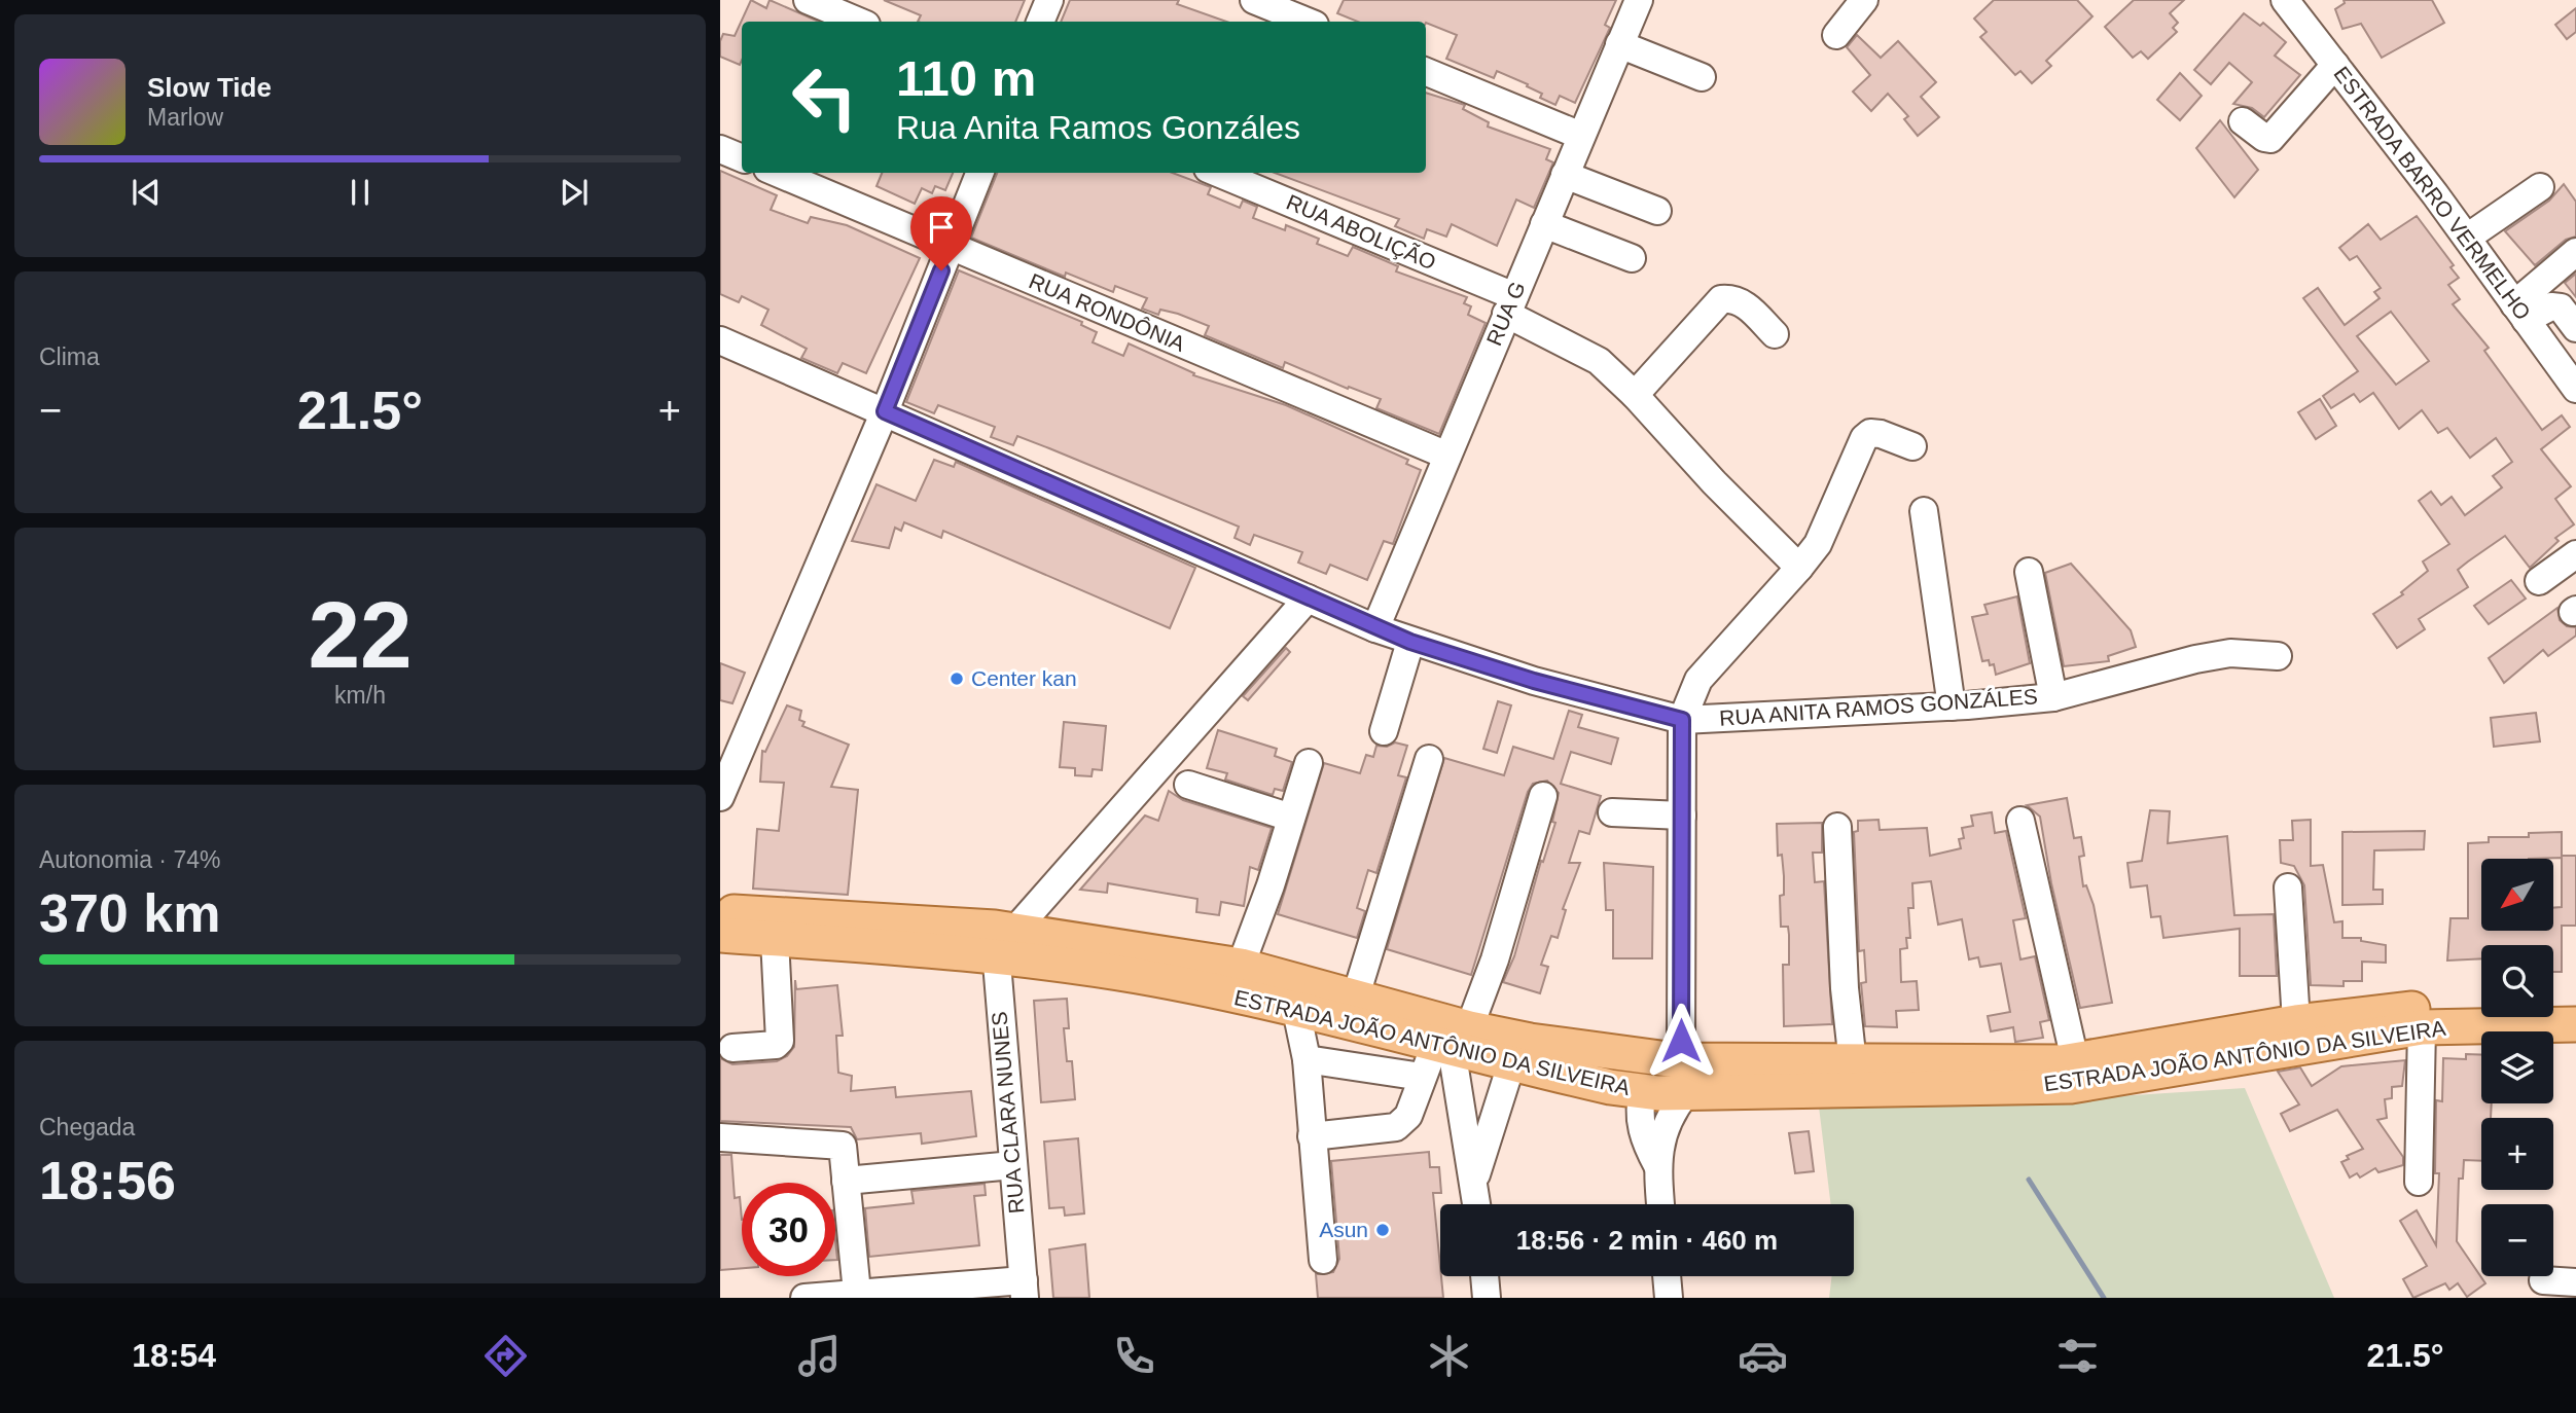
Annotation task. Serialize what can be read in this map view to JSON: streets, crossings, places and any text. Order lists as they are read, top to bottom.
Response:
{
  "streets": {
    "main road": ["ESTRADA JOÃO ANTÔNIO DA SILVEIRA"],
    "street": [
      "ESTRADA BARRO VERMELHO",
      "RUA ABOLIÇÃO",
      "RUA RONDÔNIA",
      "RUA G",
      "RUA ANITA RAMOS GONZÁLES",
      "RUA CLARA NUNES"
    ]
  },
  "crossings": [
    ["RUA ABOLIÇÃO", "RUA G"],
    ["RUA RONDÔNIA", "RUA G"],
    ["RUA G", "RUA ANITA RAMOS GONZÁLES"],
    ["ESTRADA JOÃO ANTÔNIO DA SILVEIRA", "RUA CLARA NUNES"]
  ],
  "places": ["Center kan", "Asun"],
  "north": "bottom left",
  "page": {
    "turn": ["110 m", "Rua Anita Ramos Gonzáles"],
    "song": ["Slow Tide", "Marlow"],
    "tile": [
      "Clima",
      ["22", "km/h"],
      ["Autonomia · 74%", "370 km"],
      ["Chegada", "18:56"]
    ],
    "heat": ["−", "21.5°", "+"],
    "map_buttons": ["+", "−"],
    "limit": "30",
    "trip": "18:56 · 2 min · 460 m",
    "tabs": ["18:54", "21.5°"]
  }
}
